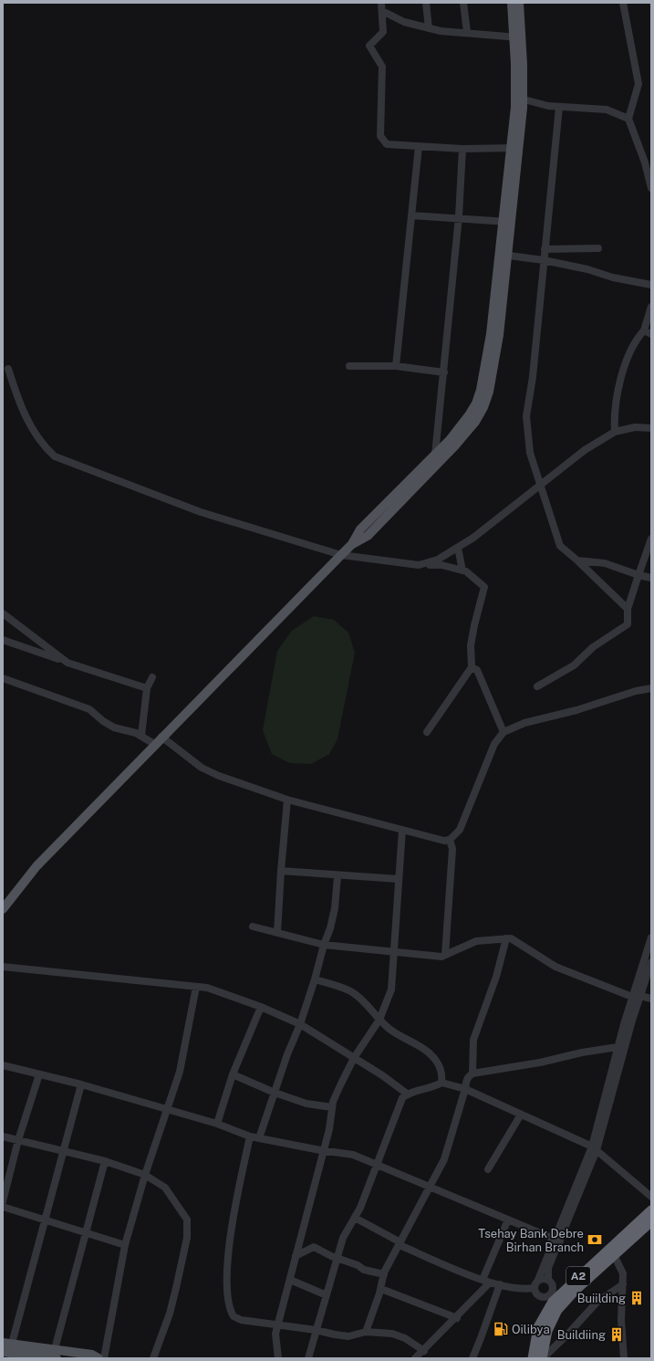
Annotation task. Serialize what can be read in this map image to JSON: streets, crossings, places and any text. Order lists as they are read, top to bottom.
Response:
{
  "streets": {
    "highway": ["A2"]
  },
  "places": {
    "bank": ["Tsehay Bank Debre Birhan Branch"],
    "building": ["Buiilding", "Buildiing"],
    "fuel station": ["Oilibya"]
  }
}
